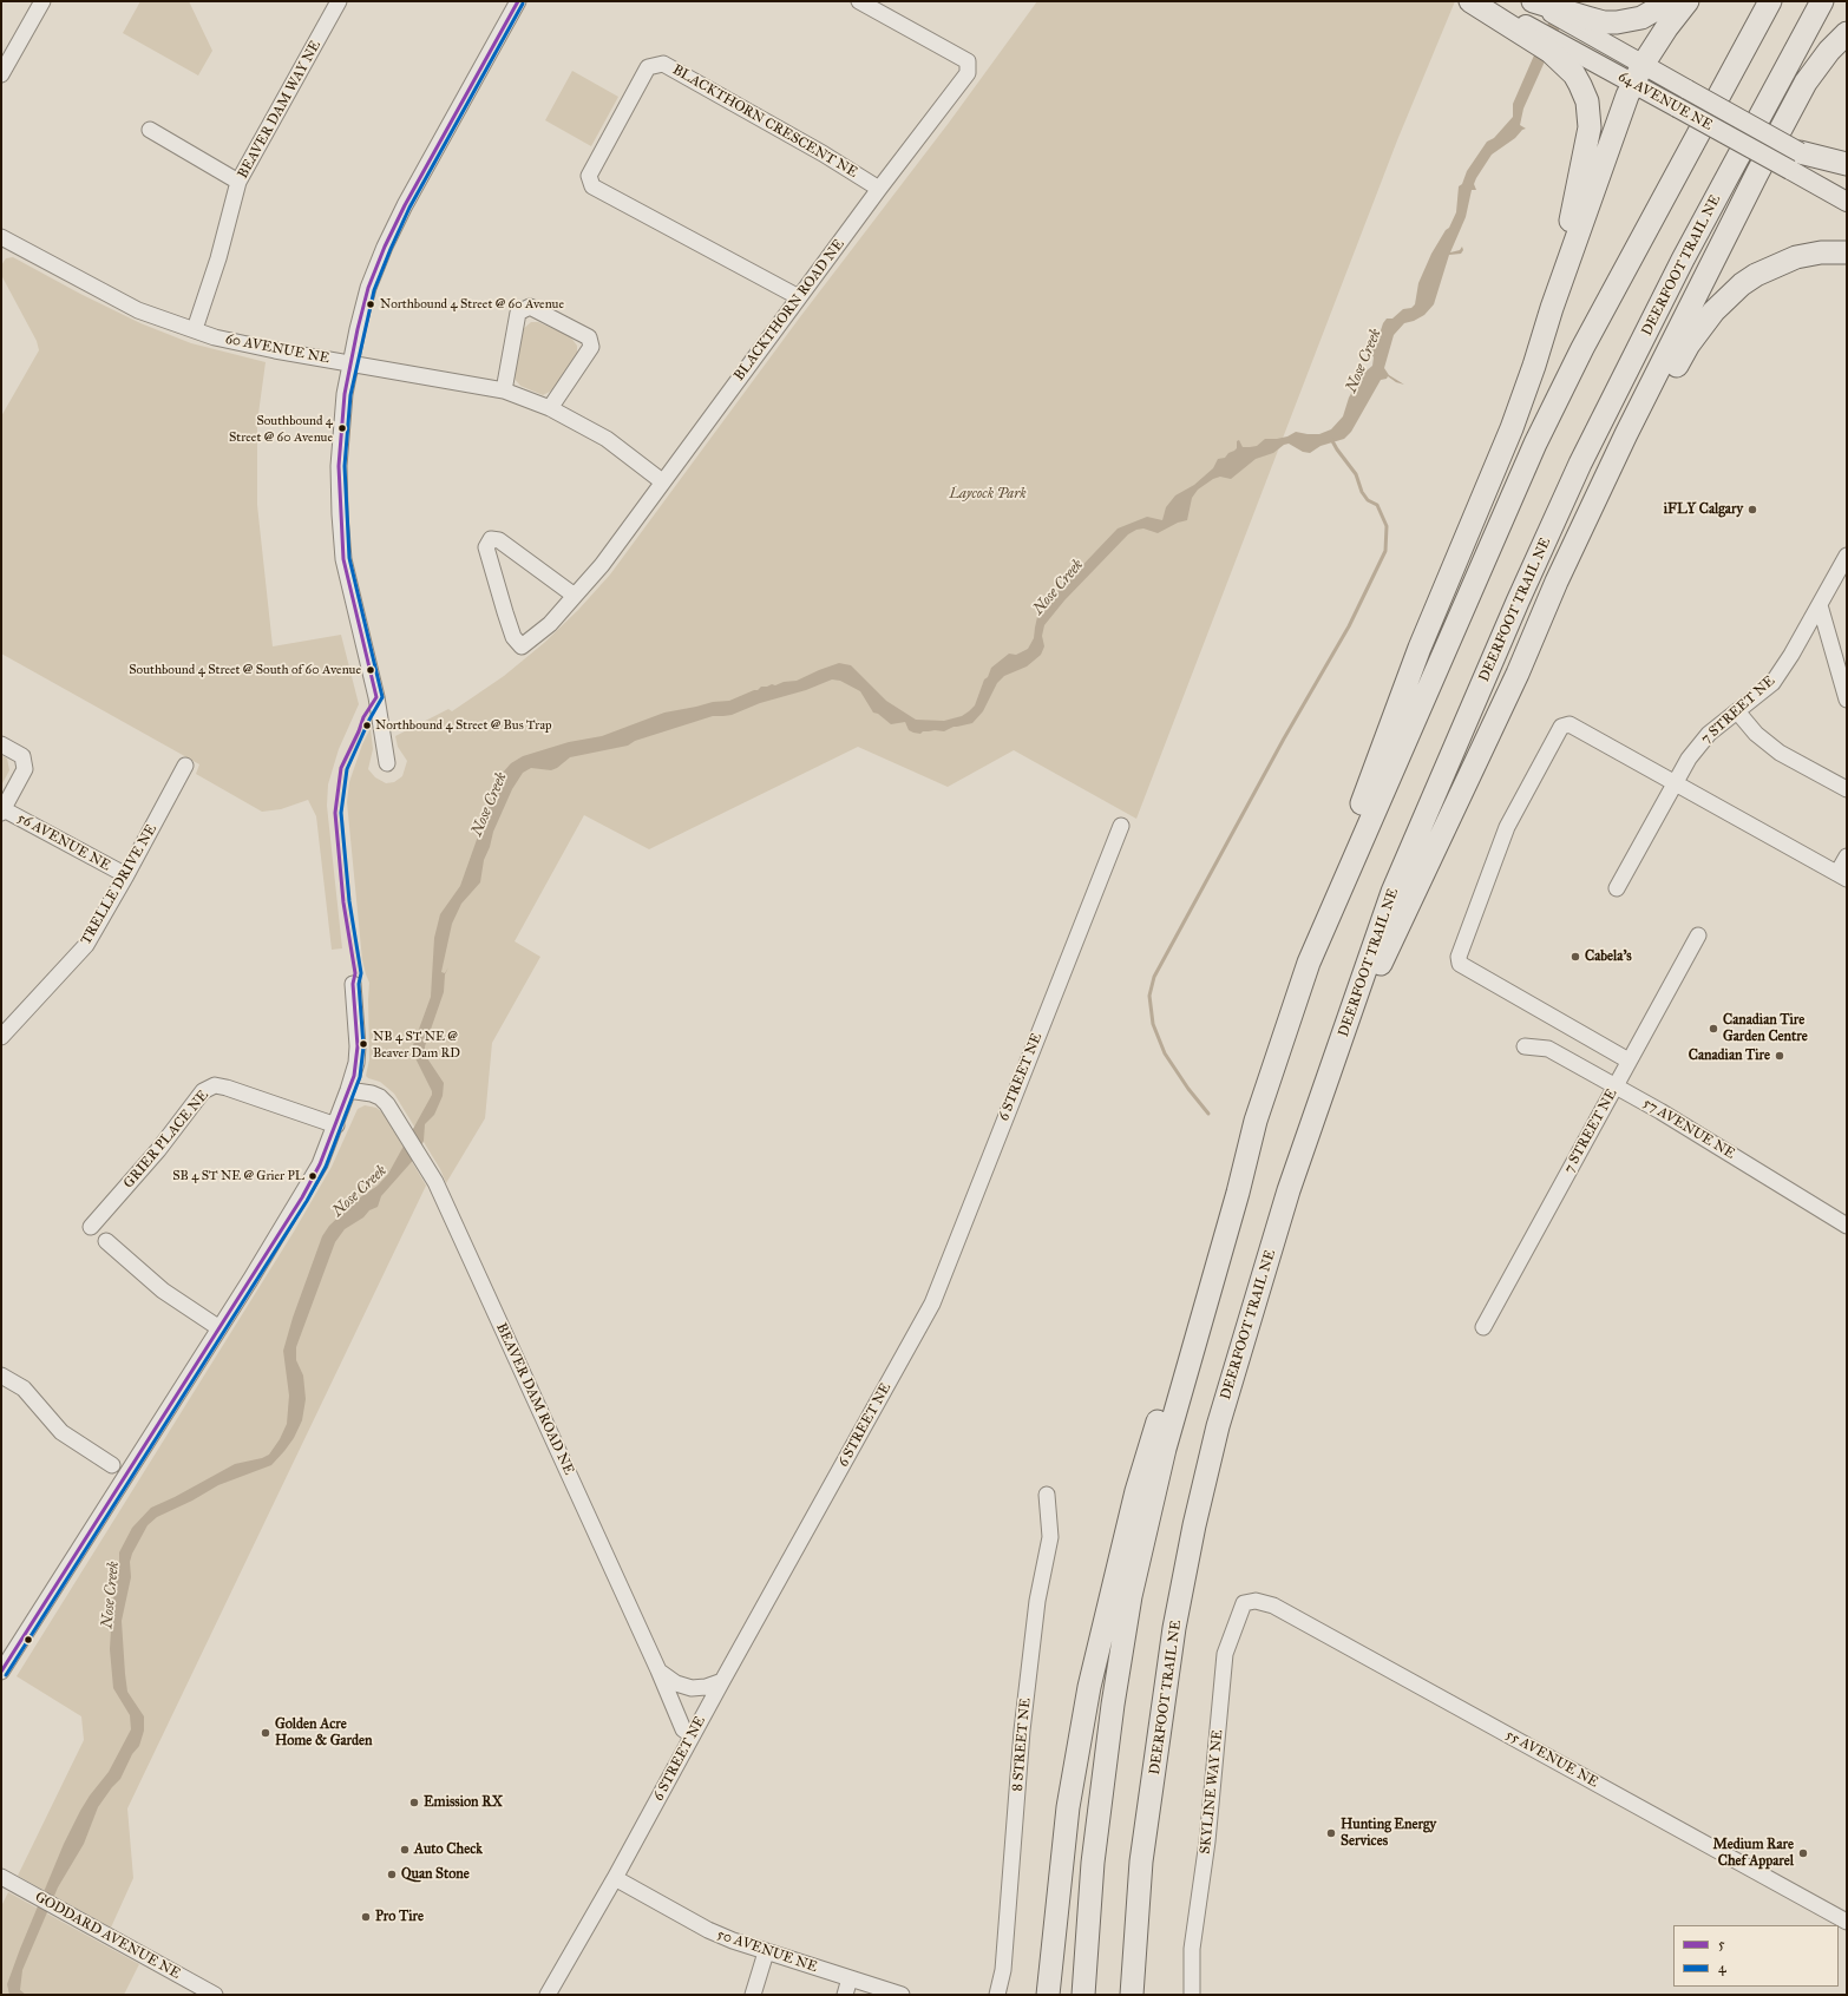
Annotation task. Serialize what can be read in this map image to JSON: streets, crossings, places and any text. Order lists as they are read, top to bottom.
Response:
{
  "streets": {
    "highway": ["DEERFOOT TRAIL NE"],
    "main road": ["64 AVENUE NE"],
    "street": [
      "BEAVER DAM WAY NE",
      "BLACKTHORN CRESCENT NE",
      "BLACKTHORN ROAD NE",
      "60 AVENUE NE",
      "7 STREET NE",
      "56 AVENUE NE",
      "TRELLE DRIVE NE",
      "6 STREET NE",
      "57 AVENUE NE",
      "GRIER PLACE NE",
      "BEAVER DAM ROAD NE",
      "8 STREET NE",
      "55 AVENUE NE",
      "SKYLINE WAY NE",
      "GODDARD AVENUE NE",
      "50 AVENUE NE"
    ]
  },
  "crossings": [
    ["BEAVER DAM WAY NE", "60 AVENUE NE"],
    ["BLACKTHORN CRESCENT NE", "BLACKTHORN ROAD NE"],
    ["BLACKTHORN ROAD NE", "60 AVENUE NE"],
    ["7 STREET NE", "57 AVENUE NE"],
    ["56 AVENUE NE", "TRELLE DRIVE NE"],
    ["6 STREET NE", "BEAVER DAM ROAD NE"],
    ["6 STREET NE", "50 AVENUE NE"],
    ["55 AVENUE NE", "SKYLINE WAY NE"]
  ],
  "water": ["Nose Creek"],
  "parks": ["Laycock Park"],
  "places": [
    "Northbound 4 Street @ 60 Avenue",
    "Southbound 4 Street @ 60 Avenue",
    "iFLY Calgary",
    "Southbound 4 Street @ South of 60 Avenue",
    "Northbound 4 Street @ Bus Trap",
    "Cabela's",
    "Canadian Tire Garden Centre",
    "NB 4 ST NE @ Beaver Dam RD",
    "Canadian Tire",
    "SB 4 ST NE @ Grier PL",
    "Golden Acre Home & Garden",
    "Emission RX",
    "Hunting Energy Services",
    "Auto Check",
    "Medium Rare Chef Apparel",
    "Quan Stone",
    "Pro Tire"
  ],
  "lines": ["transit line 5", "transit line 4"],
  "legend": ["5", "4"]
}
